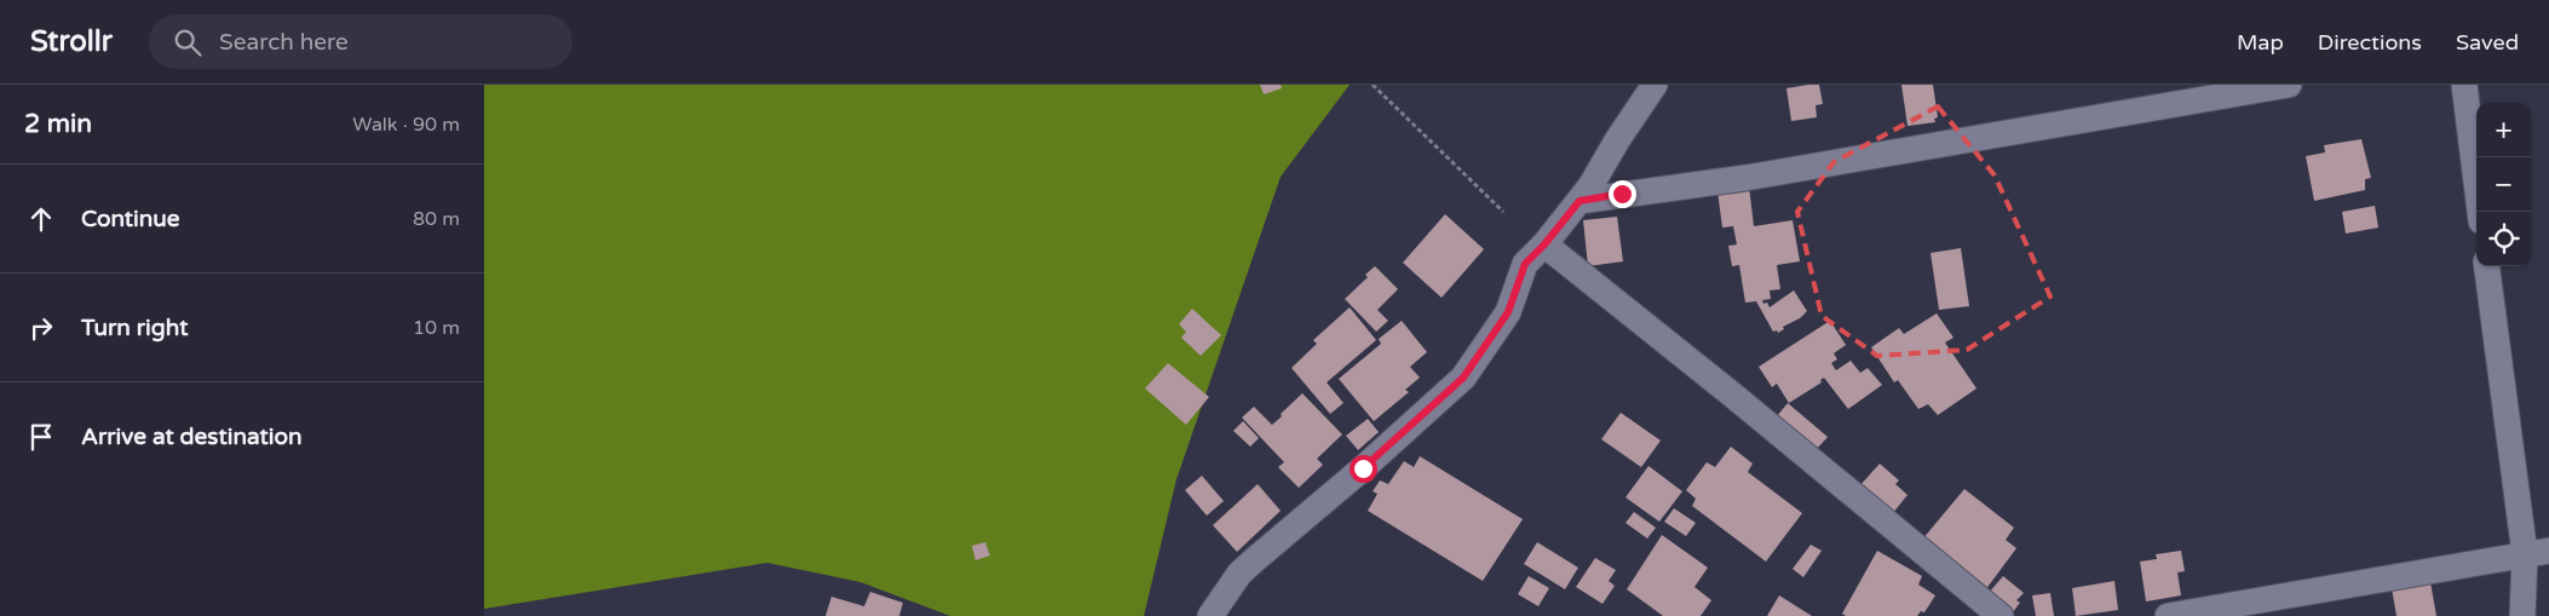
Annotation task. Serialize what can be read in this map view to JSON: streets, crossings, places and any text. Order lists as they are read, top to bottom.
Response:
{
  "page": {
    "header": "Strollr",
    "search": "Search here",
    "nav": ["Map", "Directions", "Saved"],
    "heading": ["2 min", "Walk · 90 m"],
    "map_buttons": ["+", "−"],
    "list": [
      ["Continue", "80 m"],
      ["Turn right", "10 m"],
      "Arrive at destination"
    ]
  }
}
